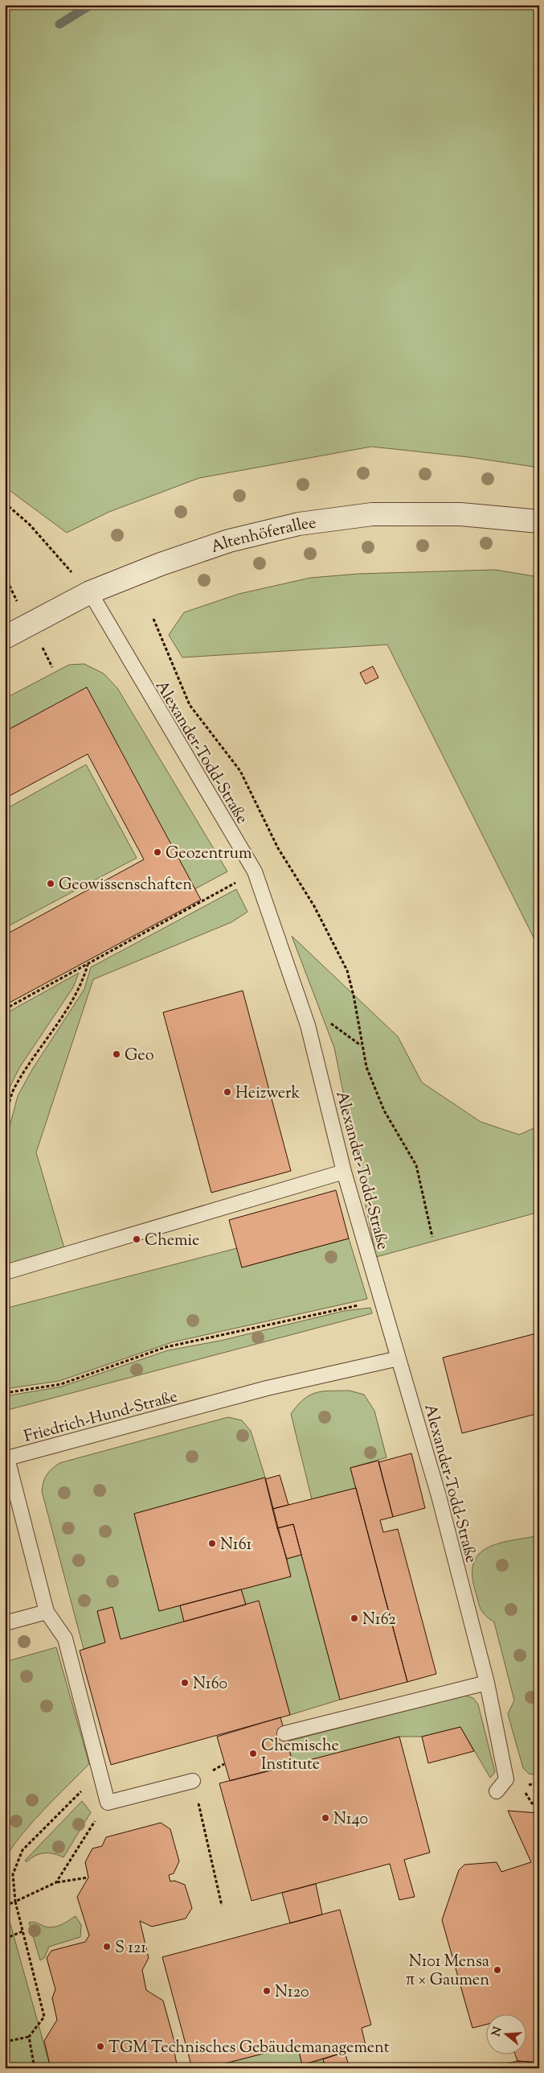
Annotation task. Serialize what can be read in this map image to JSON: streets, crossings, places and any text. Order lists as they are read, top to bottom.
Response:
{
  "streets": {
    "street": ["Altenhöferallee"],
    "lane": ["Alexander-Todd-Straße", "Friedrich-Hund-Straße"]
  },
  "crossings": [
    ["Altenhöferallee", "Alexander-Todd-Straße"],
    ["Alexander-Todd-Straße", "Friedrich-Hund-Straße"]
  ],
  "places": [
    "Geozentrum",
    "Geowissenschaften",
    "Geo",
    "Heizwerk",
    "Chemie",
    "N161",
    "N162",
    "N160",
    "Chemische Institute",
    "N140",
    "S 121",
    "N101 Mensa π × Gaumen",
    "N120",
    "TGM Technisches Gebäudemanagement"
  ],
  "north": "left"
}
